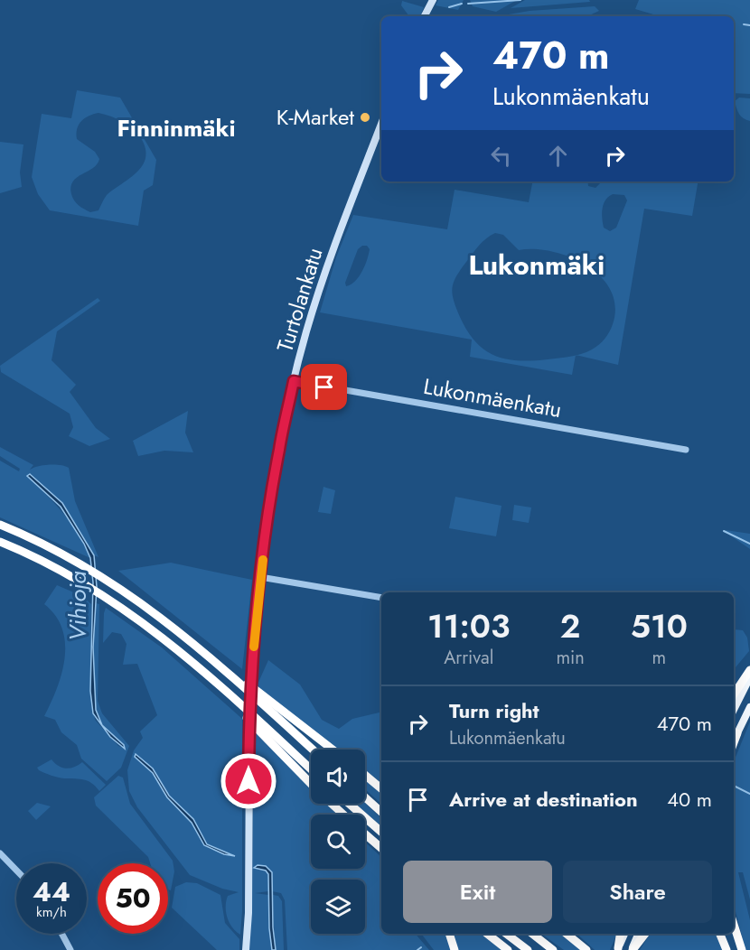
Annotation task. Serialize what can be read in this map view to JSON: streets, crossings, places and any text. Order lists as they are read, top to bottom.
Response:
{
  "streets": {
    "main road": ["Turtolankatu"],
    "street": ["Lukonmäenkatu"]
  },
  "crossings": [
    ["Turtolankatu", "Lukonmäenkatu"]
  ],
  "districts": ["Finninmäki", "Lukonmäki"],
  "water": ["Vihioja"],
  "places": ["K-Market"],
  "page": {
    "turn": ["470 m", "Lukonmäenkatu"],
    "eta": [
      "11:03",
      "Arrival",
      "2",
      "min",
      "510",
      "m"
    ],
    "list": [
      {
        "name": "Turn right",
        "note": "Lukonmäenkatu",
        "value": "470 m"
      },
      {
        "name": "Arrive at destination",
        "value": "40 m"
      }
    ],
    "buttons": ["Exit", "Share"],
    "speed": "44 km/h",
    "limit": "50"
  }
}
